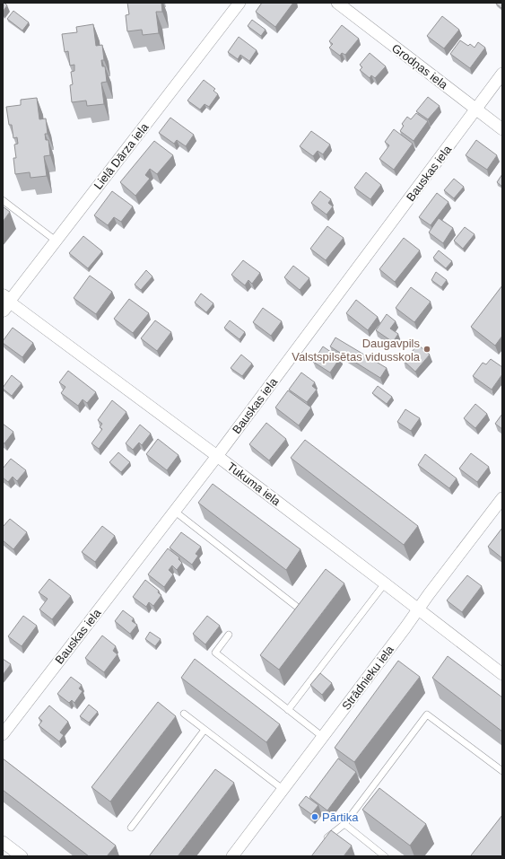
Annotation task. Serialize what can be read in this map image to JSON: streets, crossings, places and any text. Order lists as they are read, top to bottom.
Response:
{
  "streets": {
    "street": [
      "Grodņas iela",
      "Lielā Dārza iela",
      "Bauskas iela",
      "Tukuma iela",
      "Strādnieku iela"
    ]
  },
  "crossings": [
    ["Grodņas iela", "Bauskas iela"],
    ["Lielā Dārza iela", "Tukuma iela"],
    ["Bauskas iela", "Tukuma iela"],
    ["Tukuma iela", "Strādnieku iela"]
  ],
  "places": ["Daugavpils Valstspilsētas vidusskola", "Pārtika"]
}
